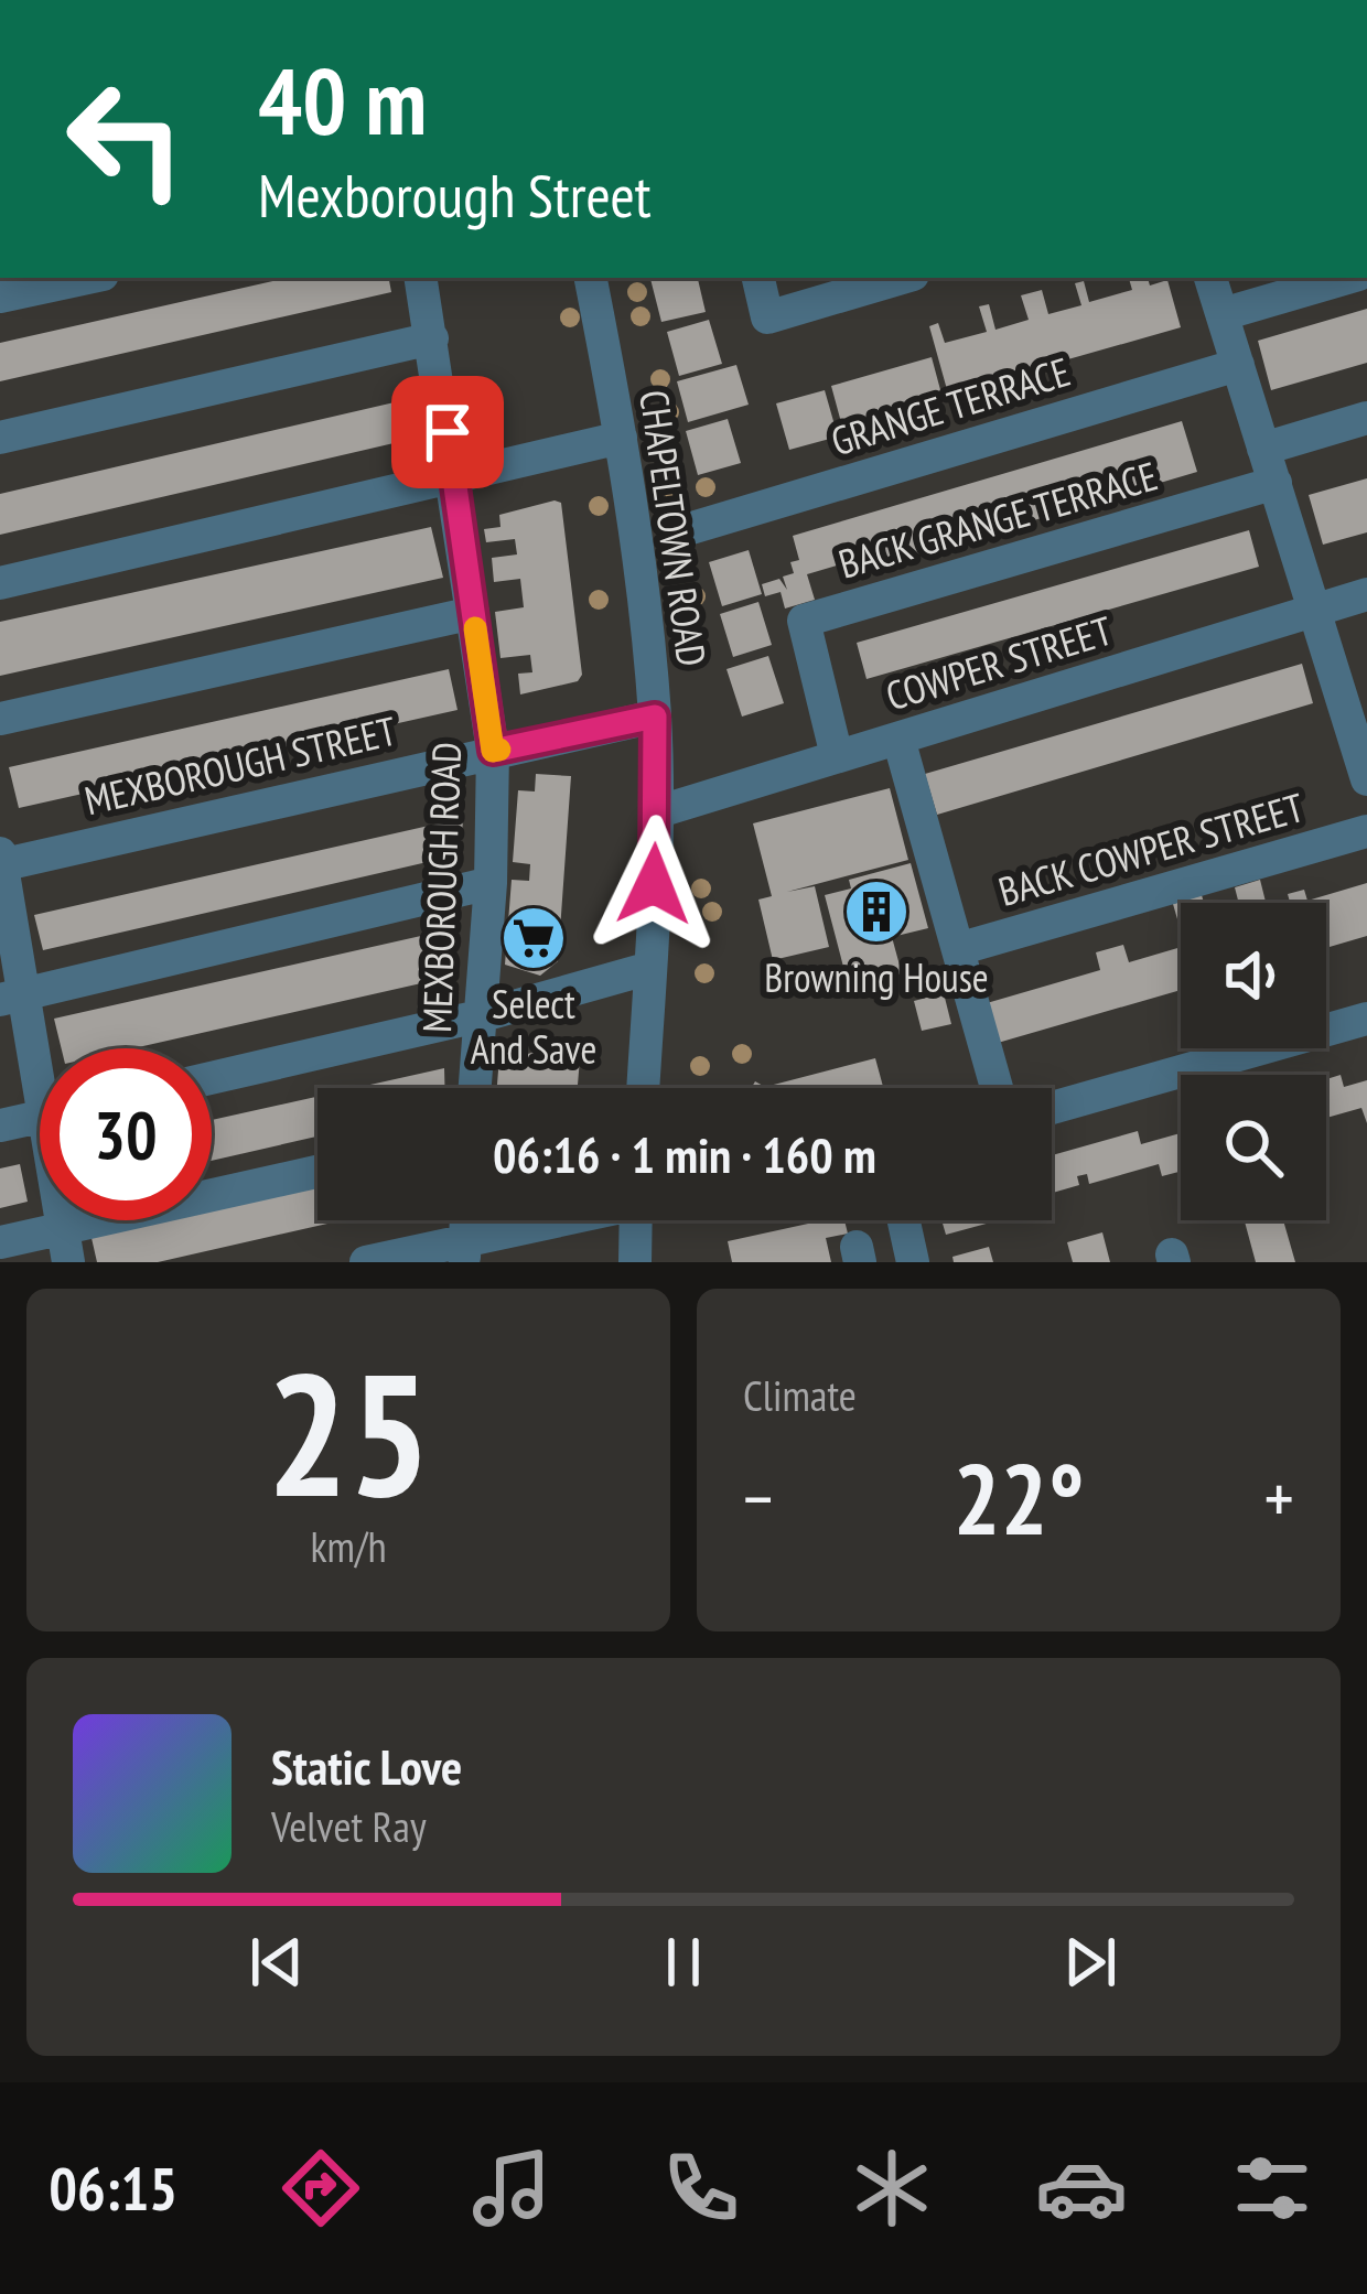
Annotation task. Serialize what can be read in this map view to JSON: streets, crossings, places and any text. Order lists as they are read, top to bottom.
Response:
{
  "streets": {
    "street": [
      "GRANGE TERRACE",
      "BACK GRANGE TERRACE",
      "CHAPELTOWN ROAD",
      "COWPER STREET",
      "MEXBOROUGH STREET",
      "BACK COWPER STREET",
      "MEXBOROUGH ROAD"
    ]
  },
  "crossings": [
    ["BACK GRANGE TERRACE", "COWPER STREET"],
    ["CHAPELTOWN ROAD", "COWPER STREET"],
    ["CHAPELTOWN ROAD", "MEXBOROUGH STREET"],
    ["MEXBOROUGH STREET", "MEXBOROUGH ROAD"]
  ],
  "places": {
    "building": ["Browning House"],
    "supermarket": ["Select And Save"]
  },
  "page": {
    "turn": ["40 m", "Mexborough Street"],
    "limit": "30",
    "trip": "06:16 · 1 min · 160 m",
    "tile": [
      ["25", "km/h"],
      "Climate"
    ],
    "heat": ["−", "22°", "+"],
    "song": ["Static Love", "Velvet Ray"],
    "tabs": "06:15"
  }
}
